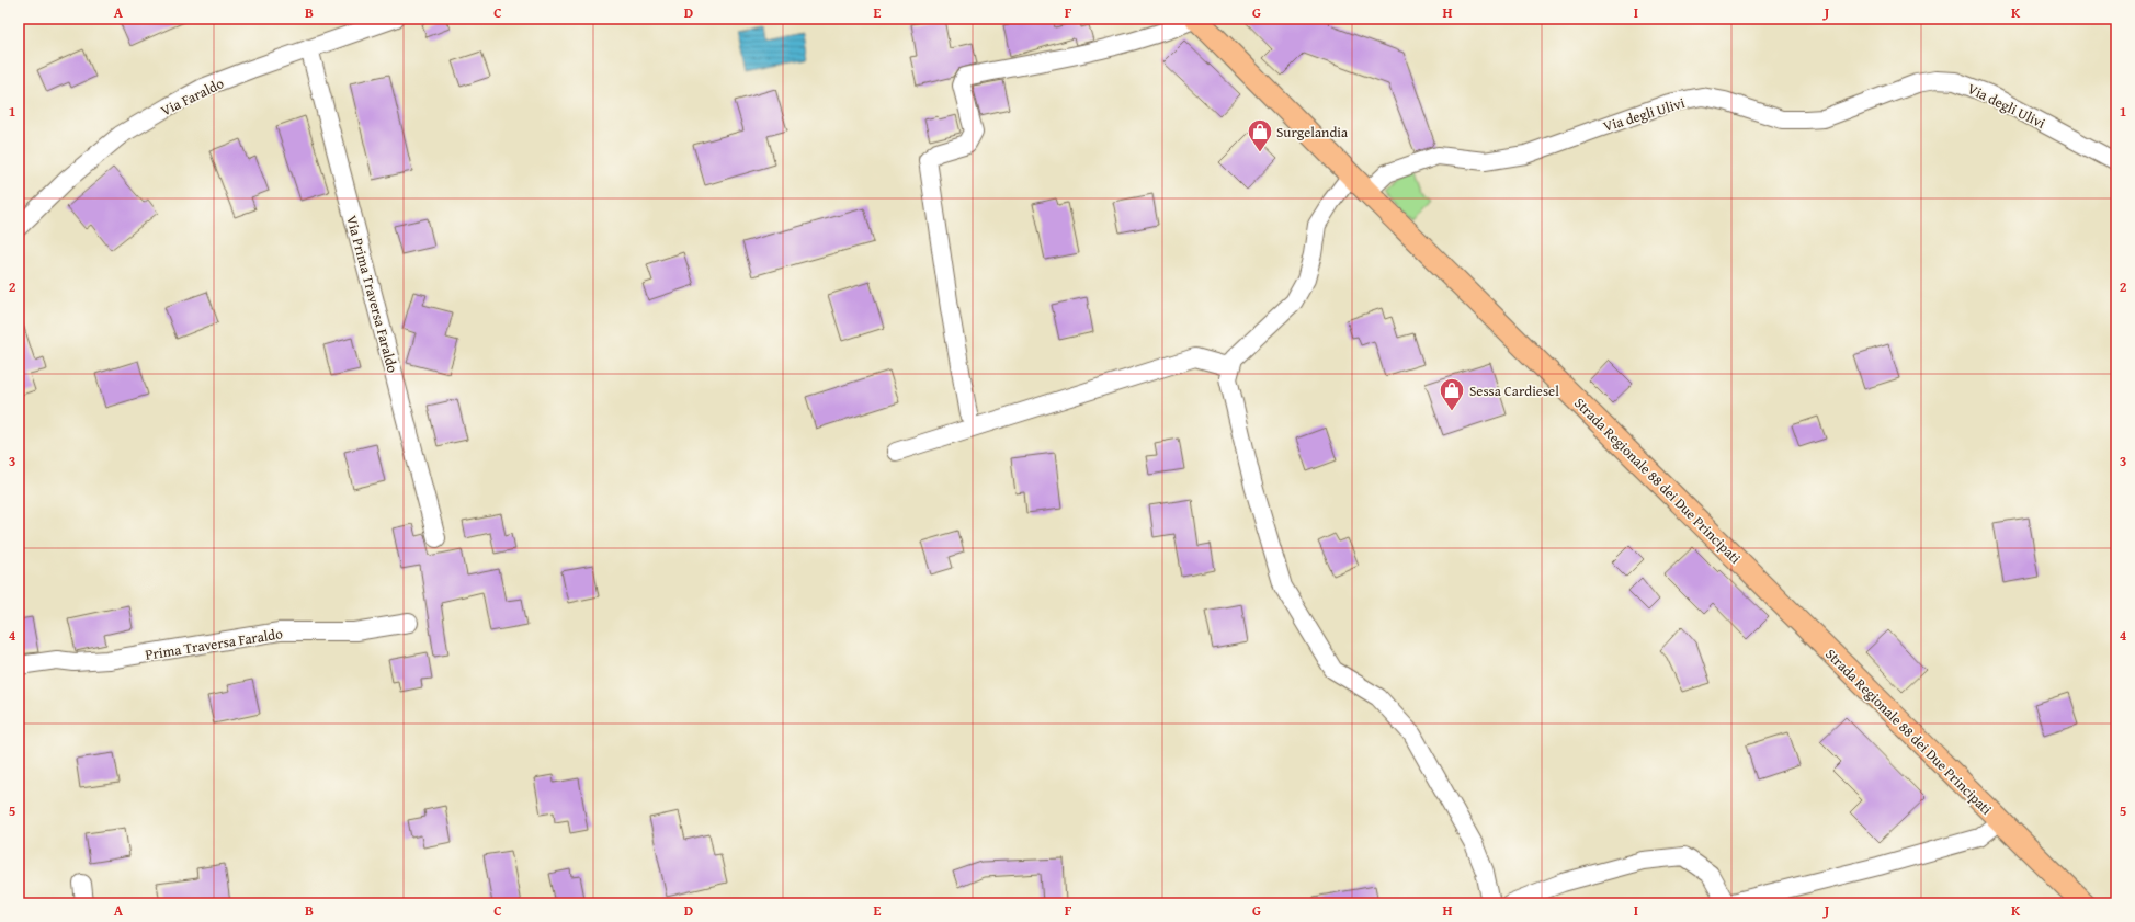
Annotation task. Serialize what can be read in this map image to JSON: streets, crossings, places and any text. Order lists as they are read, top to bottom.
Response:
{
  "streets": {
    "main road": ["Strada Regionale 88 dei Due Principati"],
    "street": [
      "Via Faraldo",
      "Via degli Ulivi",
      "Via Prima Traversa Faraldo",
      "Prima Traversa Faraldo"
    ]
  },
  "crossings": [
    ["Via Faraldo", "Via Prima Traversa Faraldo"],
    ["Via degli Ulivi", "Strada Regionale 88 dei Due Principati"]
  ],
  "places": {
    "shop": ["Surgelandia", "Sessa Cardiesel"]
  },
  "grid": {
    "columns": [
      "A",
      "B",
      "C",
      "D",
      "E",
      "F",
      "G",
      "H",
      "I",
      "J",
      "K"
    ],
    "rows": [
      "1",
      "2",
      "3",
      "4",
      "5"
    ]
  }
}
